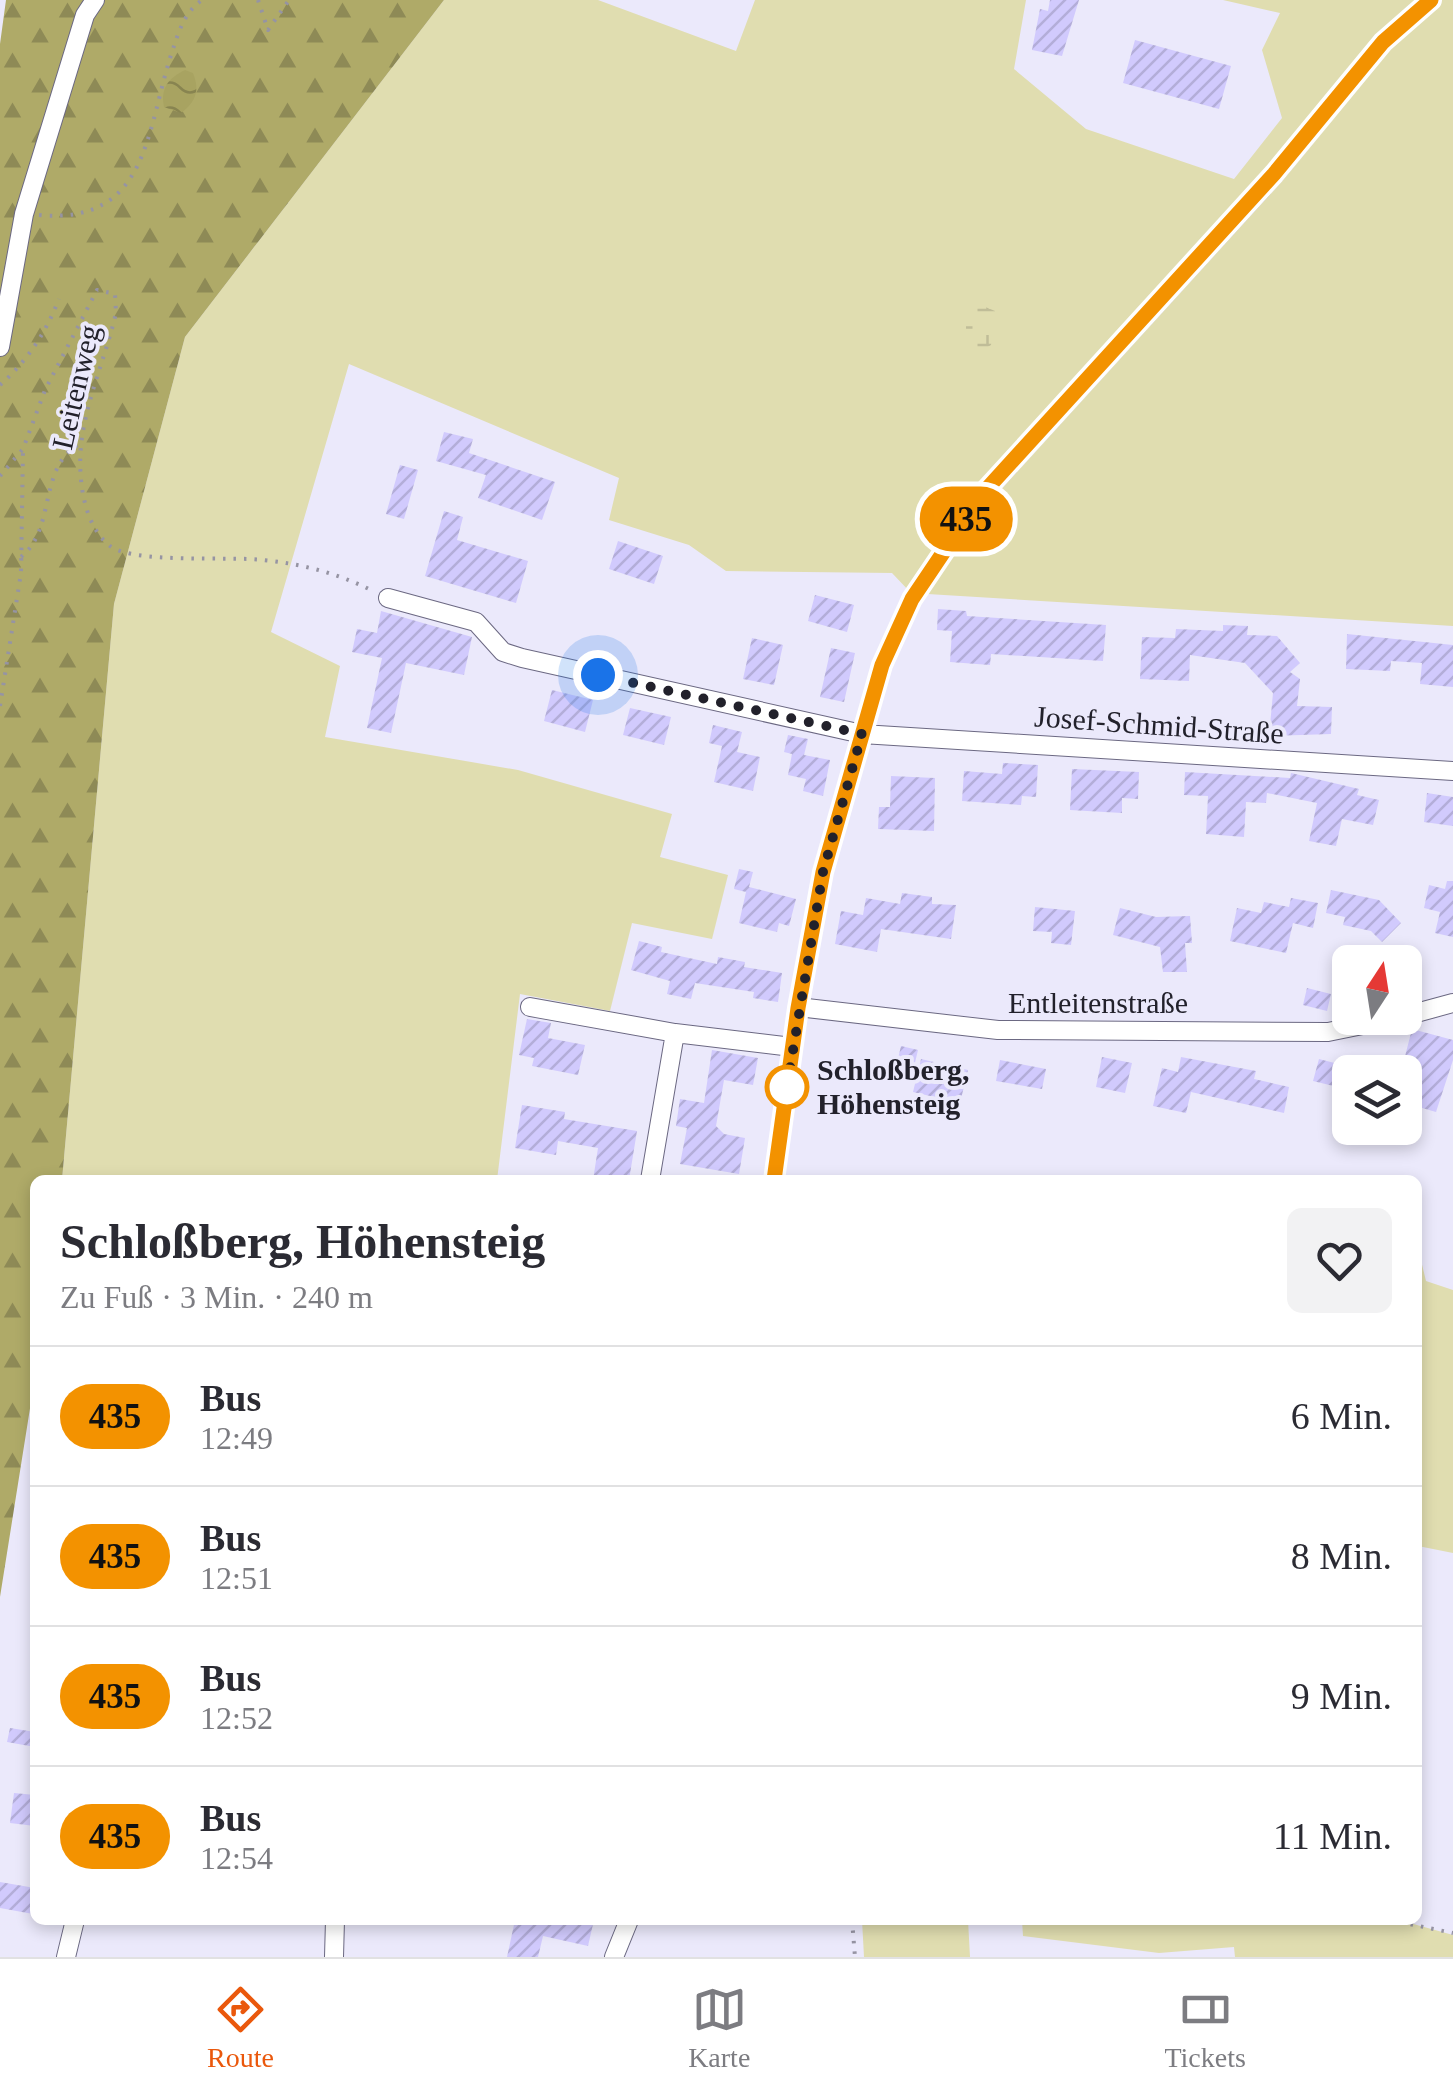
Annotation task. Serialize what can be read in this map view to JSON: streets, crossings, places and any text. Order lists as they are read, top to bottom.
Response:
{
  "streets": {
    "street": ["Josef-Schmid-Straße", "Entleitenstraße"],
    "path": ["Leitenweg"]
  },
  "crossings": [
    ["Leitenweg", "Josef-Schmid-Straße"]
  ],
  "places": ["Schloßberg, Höhensteig"],
  "lines": ["bus line 435"],
  "north": "top",
  "page": {
    "on_map": "435",
    "heading": ["Schloßberg, Höhensteig", "Zu Fuß · 3 Min. · 240 m"],
    "list": [
      {
        "mark": "435",
        "name": "Bus",
        "note": "12:49",
        "value": "6 Min."
      },
      {
        "mark": "435",
        "name": "Bus",
        "note": "12:51",
        "value": "8 Min."
      },
      {
        "mark": "435",
        "name": "Bus",
        "note": "12:52",
        "value": "9 Min."
      },
      {
        "mark": "435",
        "name": "Bus",
        "note": "12:54",
        "value": "11 Min."
      }
    ],
    "tabs": ["Route", "Karte", "Tickets"]
  }
}
